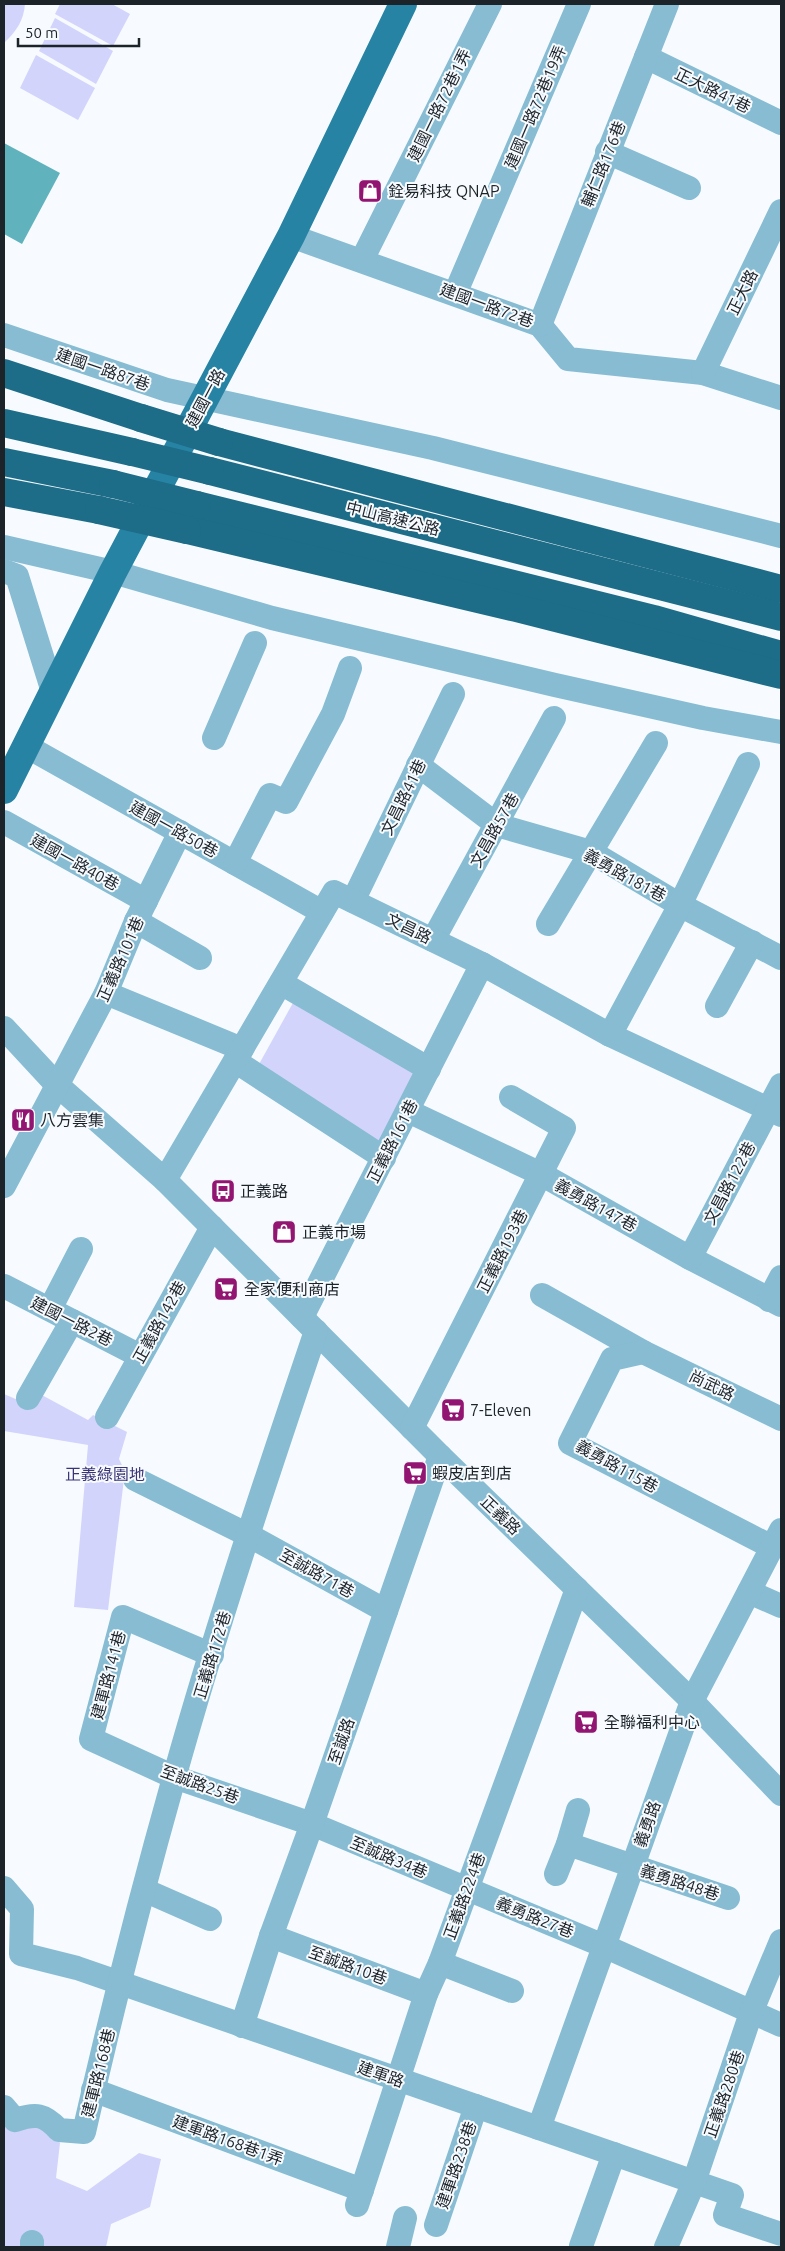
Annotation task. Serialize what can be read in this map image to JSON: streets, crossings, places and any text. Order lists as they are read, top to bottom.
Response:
{
  "streets": {
    "highway": ["中山高速公路"],
    "main road": ["建國一路"],
    "street": [
      "正大路41巷",
      "建國一路72巷1弄",
      "建國一路72巷19弄",
      "輔仁路176巷",
      "正大路",
      "建國一路72巷",
      "建國一路87巷",
      "文昌路41巷",
      "建國一路50巷",
      "文昌路57巷",
      "建國一路40巷",
      "義勇路181巷",
      "文昌路",
      "正義路101巷",
      "正義路161巷",
      "文昌路122巷",
      "義勇路147巷",
      "正義路193巷",
      "建國一路2巷",
      "正義路142巷",
      "尚武路",
      "義勇路115巷",
      "正義路",
      "至誠路71巷",
      "正義路172巷",
      "建軍路141巷",
      "至誠路",
      "至誠路25巷",
      "義勇路",
      "至誠路34巷",
      "義勇路48巷",
      "正義路224巷",
      "義勇路27巷",
      "至誠路10巷",
      "建軍路168巷",
      "建軍路",
      "正義路280巷",
      "建軍路168巷1弄",
      "建軍路238巷"
    ]
  },
  "crossings": [
    ["正大路41巷", "輔仁路176巷"],
    ["建國一路72巷1弄", "建國一路72巷"],
    ["建國一路72巷19弄", "建國一路72巷"],
    ["輔仁路176巷", "建國一路72巷"],
    ["正大路", "建國一路72巷"],
    ["建國一路72巷", "建國一路"],
    ["建國一路87巷", "建國一路"],
    ["建國一路", "建國一路50巷"],
    ["文昌路41巷", "義勇路181巷"],
    ["文昌路41巷", "文昌路"],
    ["建國一路50巷", "文昌路"],
    ["建國一路50巷", "正義路101巷"],
    ["文昌路57巷", "義勇路181巷"],
    ["文昌路57巷", "文昌路"],
    ["建國一路40巷", "正義路101巷"],
    ["文昌路", "正義路161巷"],
    ["文昌路", "文昌路122巷"],
    ["文昌路", "正義路"],
    ["正義路101巷", "正義路"],
    ["正義路161巷", "義勇路147巷"],
    ["正義路161巷", "正義路"],
    ["正義路161巷", "正義路172巷"],
    ["文昌路122巷", "義勇路147巷"],
    ["義勇路147巷", "正義路193巷"],
    ["正義路193巷", "正義路"],
    ["建國一路2巷", "正義路142巷"],
    ["正義路142巷", "正義路"],
    ["尚武路", "義勇路115巷"],
    ["義勇路115巷", "義勇路"],
    ["正義路", "正義路172巷"],
    ["正義路", "至誠路"],
    ["正義路", "義勇路"],
    ["正義路", "正義路224巷"],
    ["至誠路71巷", "正義路172巷"],
    ["至誠路71巷", "至誠路"],
    ["正義路172巷", "建軍路141巷"],
    ["正義路172巷", "至誠路25巷"],
    ["正義路172巷", "建軍路168巷"],
    ["正義路172巷", "建軍路"],
    ["建軍路141巷", "至誠路25巷"],
    ["至誠路", "至誠路25巷"],
    ["至誠路", "至誠路34巷"],
    ["至誠路", "至誠路10巷"],
    ["至誠路", "建軍路"],
    ["至誠路25巷", "至誠路34巷"],
    ["義勇路", "義勇路48巷"],
    ["義勇路", "義勇路27巷"],
    ["義勇路", "建軍路"],
    ["至誠路34巷", "正義路224巷"],
    ["至誠路34巷", "義勇路27巷"],
    ["正義路224巷", "義勇路27巷"],
    ["正義路224巷", "至誠路10巷"],
    ["正義路224巷", "建軍路"],
    ["正義路224巷", "建軍路168巷1弄"],
    ["義勇路27巷", "正義路280巷"],
    ["建軍路168巷", "建軍路"],
    ["建軍路168巷", "建軍路168巷1弄"],
    ["建軍路", "正義路280巷"],
    ["建軍路", "建軍路238巷"]
  ],
  "parks": ["正義綠園地"],
  "places": {
    "shop": ["銓易科技 QNAP", "正義市場"],
    "restaurant": ["八方雲集"],
    "bus stop": ["正義路"],
    "supermarket": [
      "全家便利商店",
      "7-Eleven",
      "蝦皮店到店",
      "全聯福利中心"
    ]
  },
  "scale_bar": "50 m"
}
